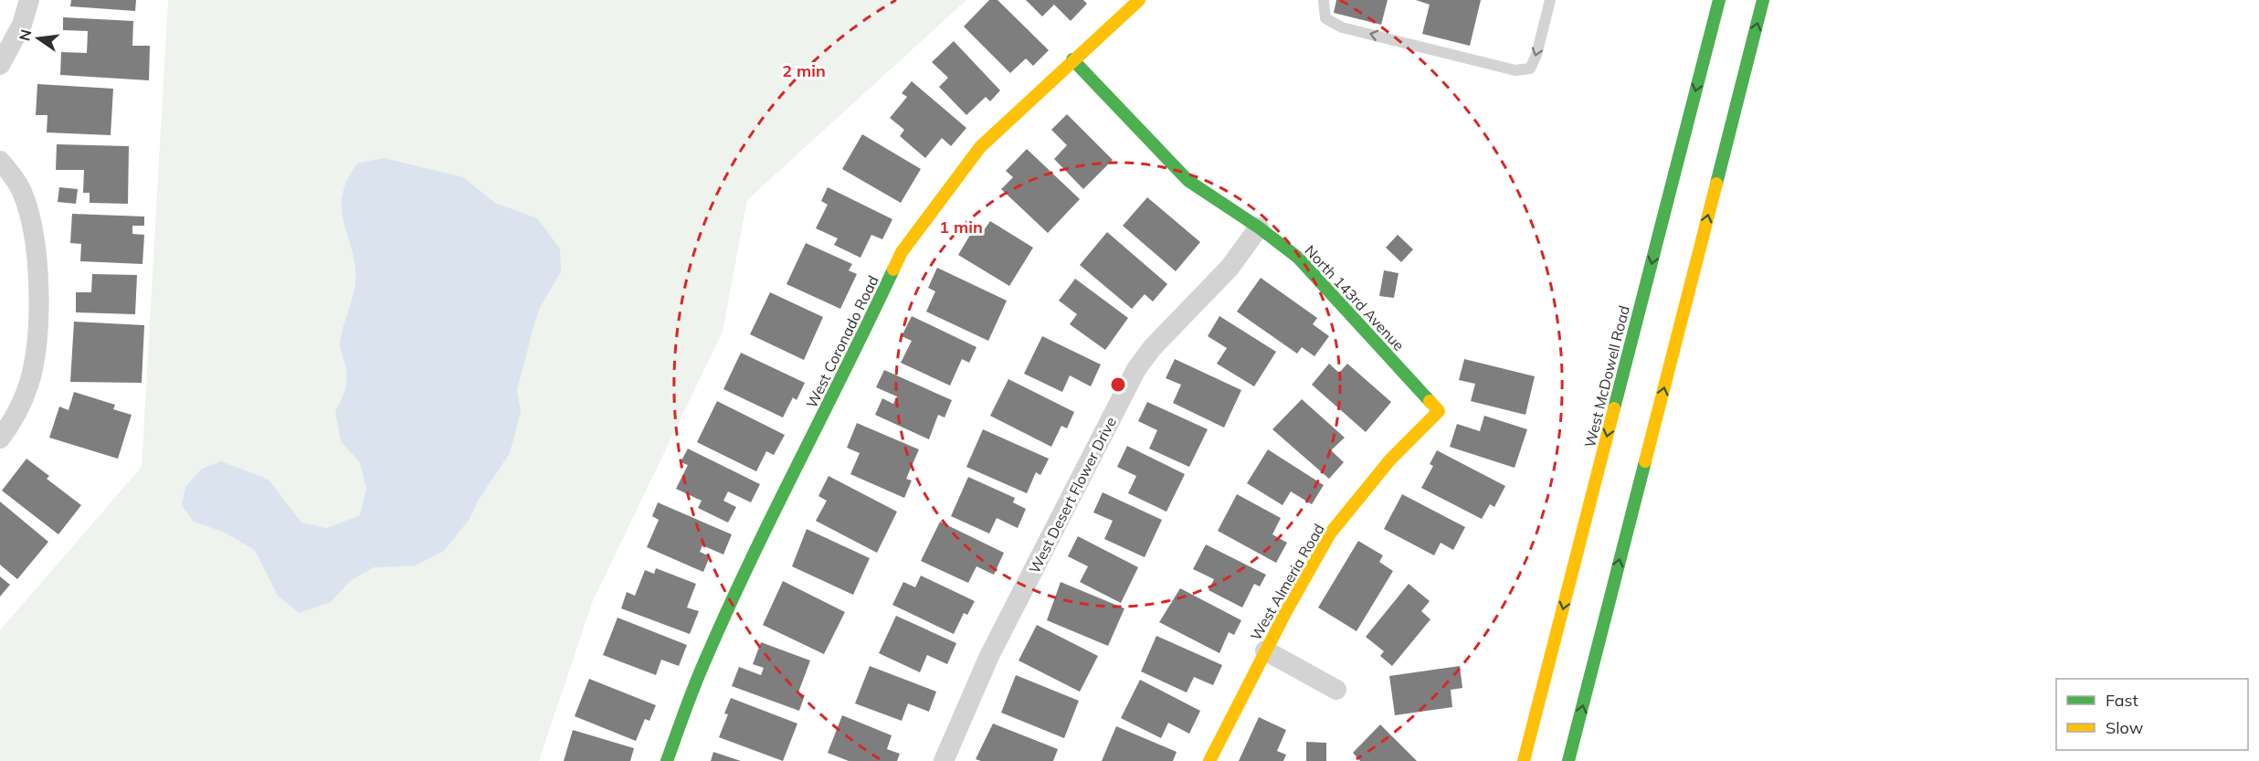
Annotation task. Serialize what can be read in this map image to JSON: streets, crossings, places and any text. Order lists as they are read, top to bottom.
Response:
{
  "streets": {
    "street": [
      "North 143rd Avenue",
      "West Coronado Road",
      "West McDowell Road",
      "West Desert Flower Drive",
      "West Almeria Road"
    ]
  },
  "crossings": [
    ["North 143rd Avenue", "West Coronado Road"],
    ["North 143rd Avenue", "West Desert Flower Drive"],
    ["North 143rd Avenue", "West Almeria Road"]
  ],
  "legend": ["Fast", "Slow"],
  "north": "left",
  "rings": ["2 min", "1 min"]
}
